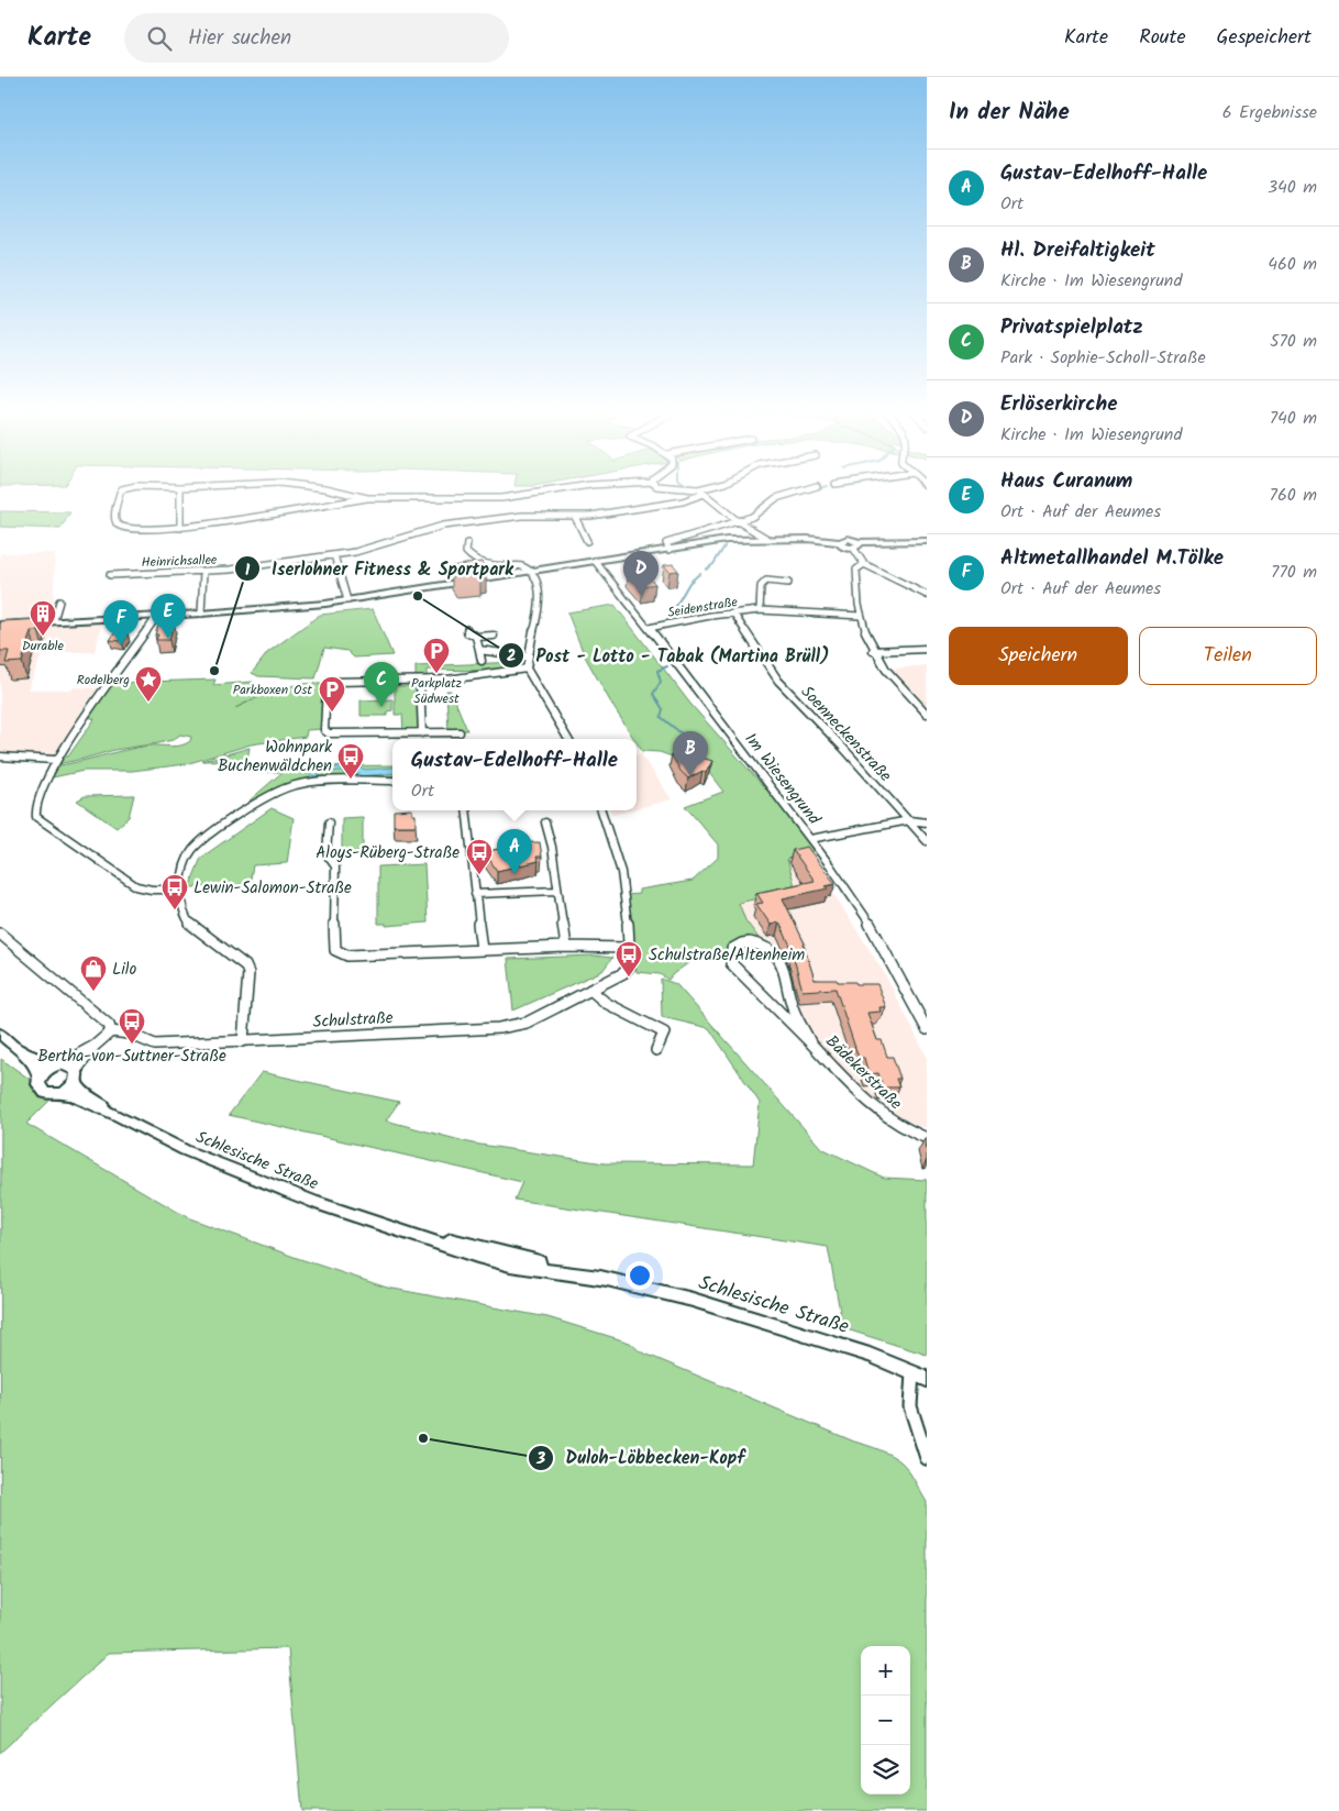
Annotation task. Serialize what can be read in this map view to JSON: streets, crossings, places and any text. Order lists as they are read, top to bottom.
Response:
{
  "streets": {
    "main road": ["Schlesische Straße"],
    "street": [
      "Heinrichsallee",
      "Seidenstraße",
      "Soenneckenstraße",
      "Im Wiesengrund",
      "Schulstraße",
      "Bädekerstraße"
    ]
  },
  "crossings": [
    ["Seidenstraße", "Soenneckenstraße"],
    ["Seidenstraße", "Im Wiesengrund"]
  ],
  "places": {
    "other": ["Post - Lotto - Tabak (Martina Brüll)", "Iserlohner Fitness & Sportpark", "Duloh-Löbbecken-Kopf"],
    "building": ["Durable"],
    "parking": ["Parkplatz Südwest", "Parkboxen Ost"],
    "place": ["Rodelberg"],
    "bus stop": [
      "Wohnpark Buchenwäldchen",
      "Aloys-Rüberg-Straße",
      "Lewin-Salomon-Straße",
      "Schulstraße/Altenheim",
      "Bertha-von-Suttner-Straße"
    ],
    "shop": ["Lilo"]
  },
  "page": {
    "header": "Karte",
    "search": "Hier suchen",
    "nav": ["Karte", "Route", "Gespeichert"],
    "heading": ["In der Nähe", "6 Ergebnisse"],
    "list": [
      {
        "mark": "A",
        "name": "Gustav-Edelhoff-Halle",
        "note": "Ort",
        "value": "340 m"
      },
      {
        "mark": "B",
        "name": "Hl. Dreifaltigkeit",
        "note": "Kirche · Im Wiesengrund",
        "value": "460 m"
      },
      {
        "mark": "C",
        "name": "Privatspielplatz",
        "note": "Park · Sophie-Scholl-Straße",
        "value": "570 m"
      },
      {
        "mark": "D",
        "name": "Erlöserkirche",
        "note": "Kirche · Im Wiesengrund",
        "value": "740 m"
      },
      {
        "mark": "E",
        "name": "Haus Curanum",
        "note": "Ort · Auf der Aeumes",
        "value": "760 m"
      },
      {
        "mark": "F",
        "name": "Altmetallhandel M.Tölke",
        "note": "Ort · Auf der Aeumes",
        "value": "770 m"
      }
    ],
    "pins": [
      "D",
      "E",
      "F",
      "C",
      "B",
      "A"
    ],
    "buttons": ["Speichern", "Teilen"],
    "popup": ["Gustav-Edelhoff-Halle", "Ort"],
    "map_buttons": ["+", "−"]
  }
}
